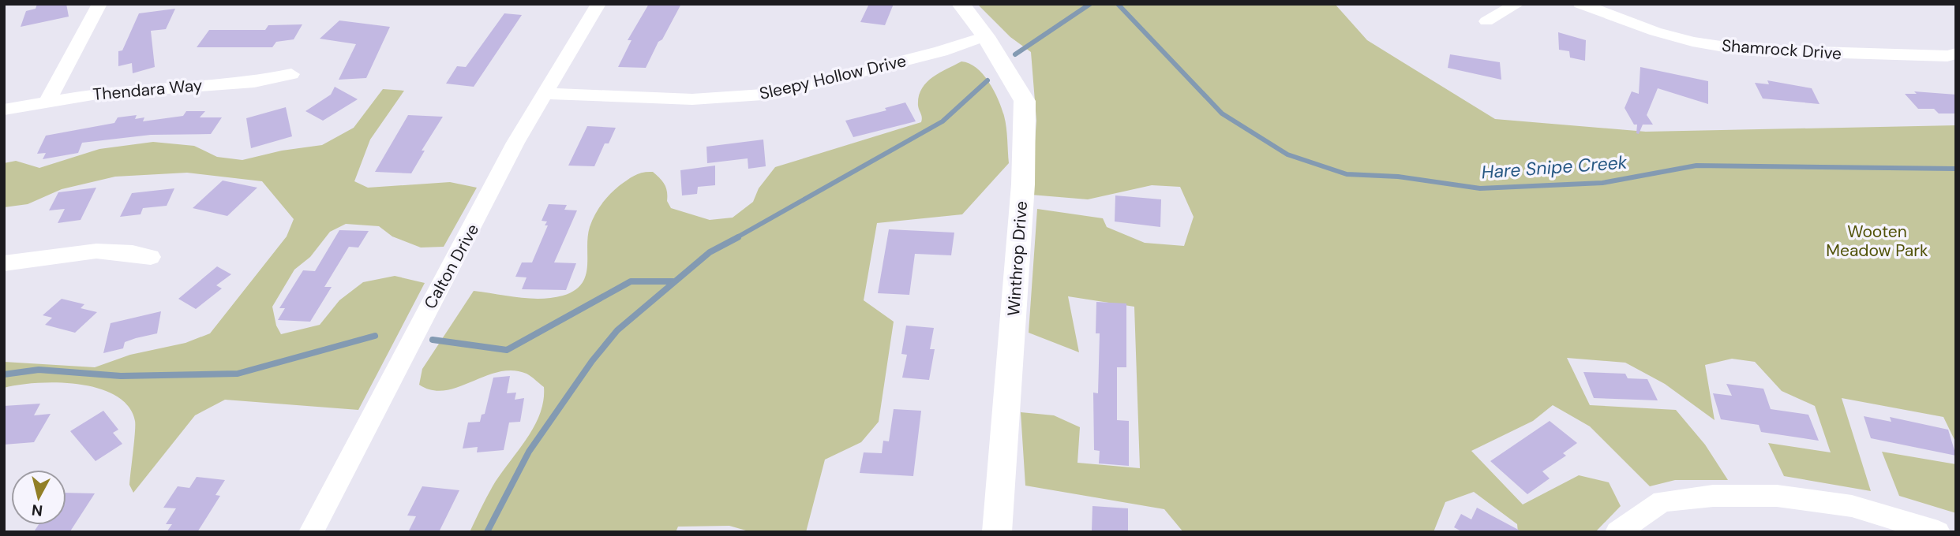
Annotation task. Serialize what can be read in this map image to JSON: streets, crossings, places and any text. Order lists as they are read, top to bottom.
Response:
{
  "streets": {
    "street": [
      "Shamrock Drive",
      "Sleepy Hollow Drive",
      "Thendara Way",
      "Winthrop Drive",
      "Calton Drive"
    ]
  },
  "crossings": [
    ["Sleepy Hollow Drive", "Winthrop Drive"],
    ["Sleepy Hollow Drive", "Calton Drive"]
  ],
  "water": ["Hare Snipe Creek"],
  "parks": ["Wooten Meadow Park"],
  "north": "bottom"
}
